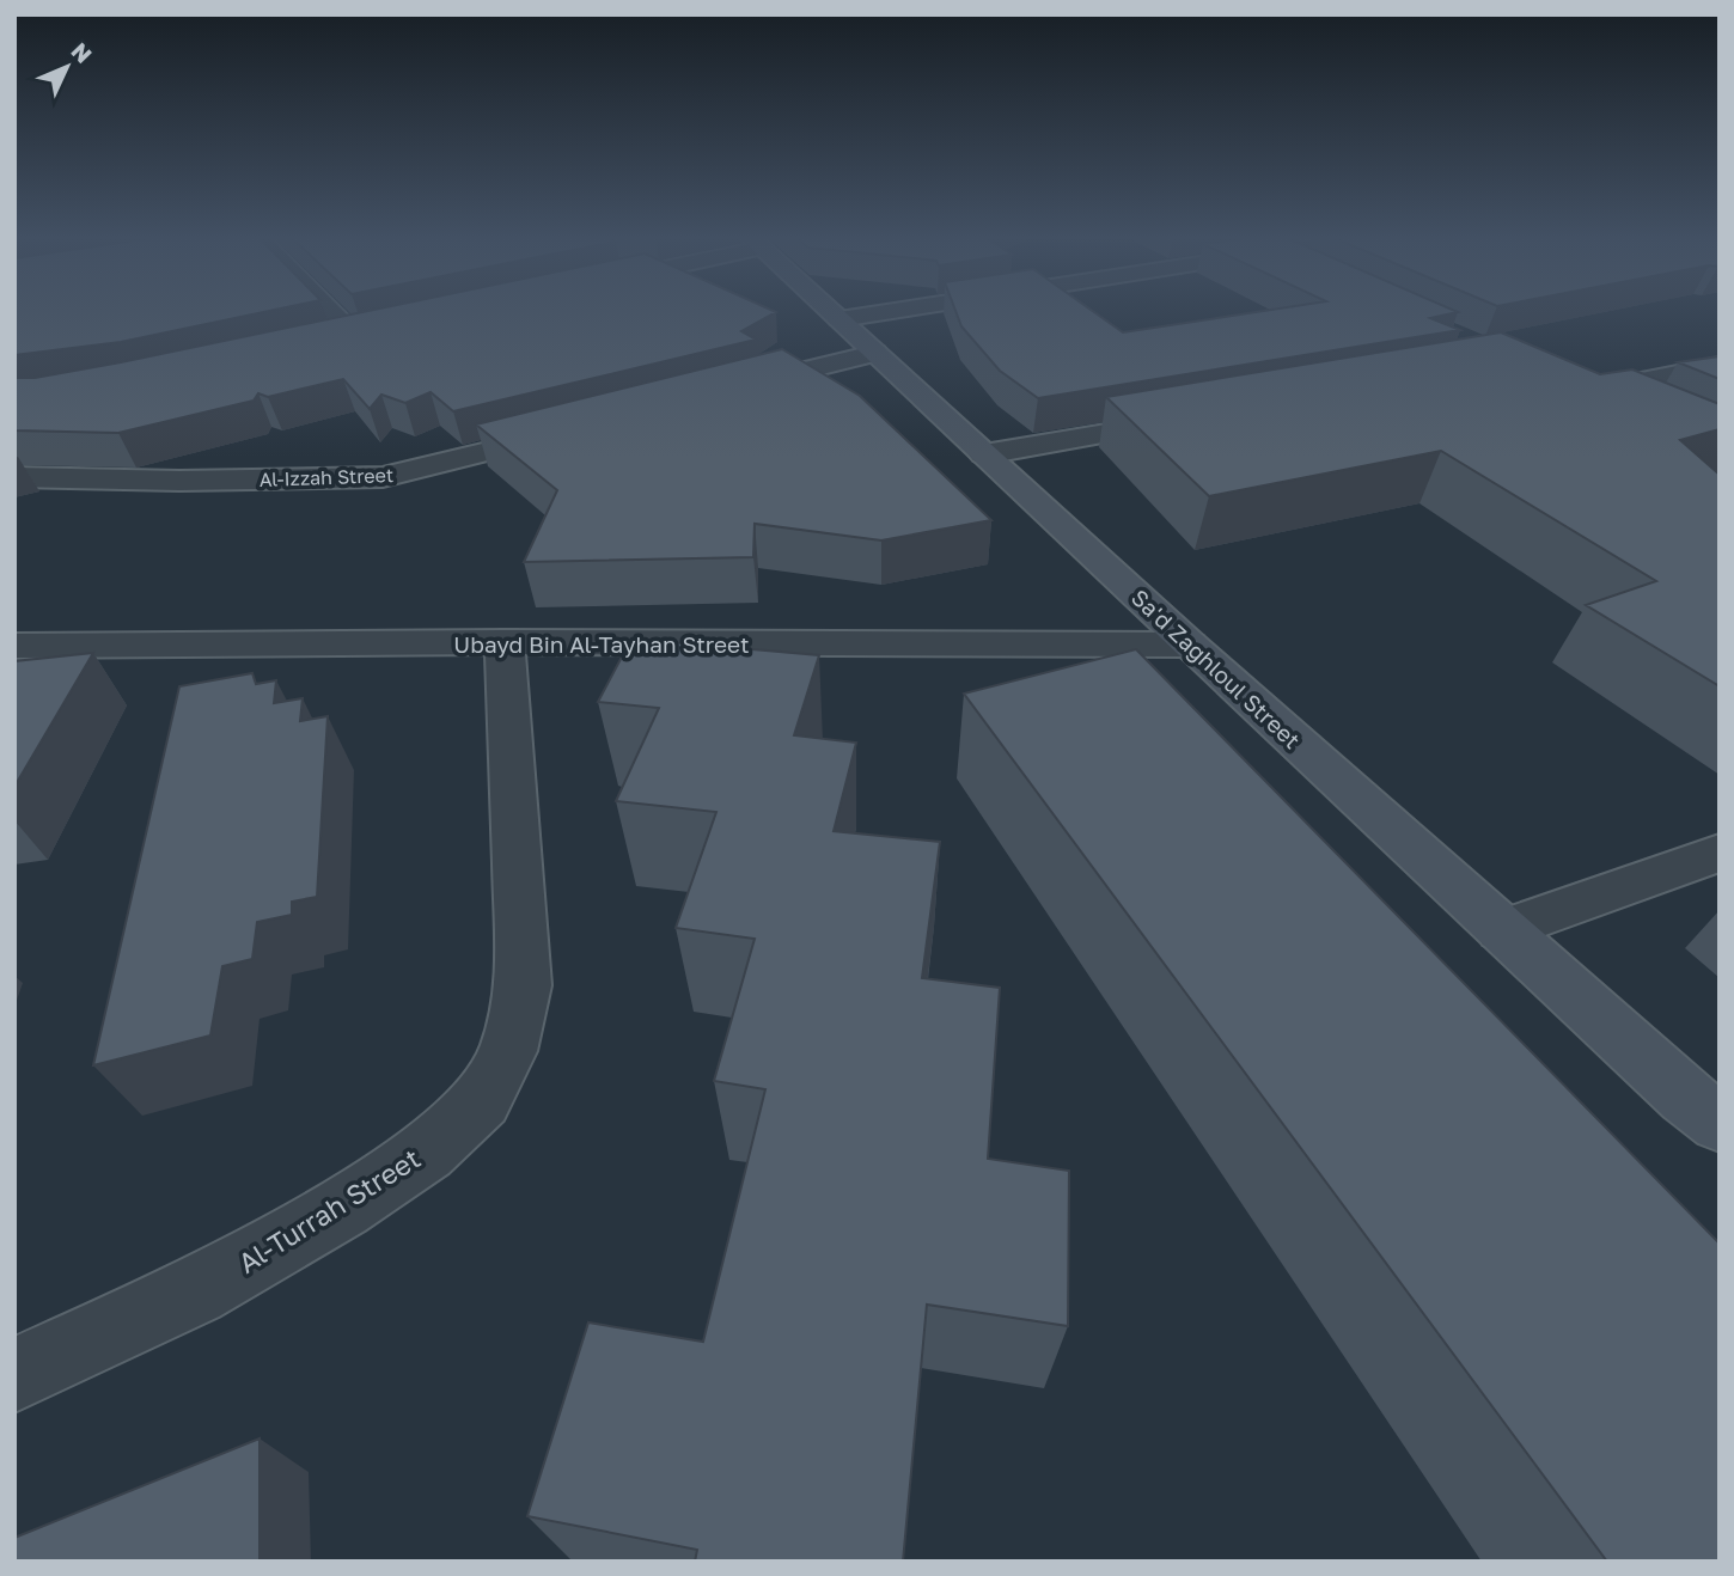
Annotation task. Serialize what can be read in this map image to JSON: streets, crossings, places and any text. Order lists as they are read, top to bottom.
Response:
{
  "streets": {
    "main road": ["Sa'd Zaghloul Street"],
    "street": ["Al-Izzah Street", "Ubayd Bin Al-Tayhan Street", "Al-Turrah Street"]
  },
  "crossings": [
    ["Ubayd Bin Al-Tayhan Street", "Sa'd Zaghloul Street"],
    ["Ubayd Bin Al-Tayhan Street", "Al-Turrah Street"]
  ],
  "north": "top right"
}
